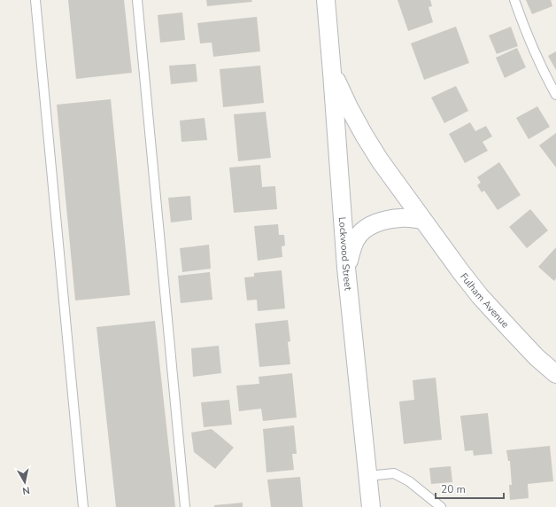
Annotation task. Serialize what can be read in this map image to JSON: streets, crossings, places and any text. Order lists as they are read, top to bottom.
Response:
{
  "streets": {
    "street": ["Lockwood Street", "Fulham Avenue"]
  },
  "crossings": [
    ["Lockwood Street", "Fulham Avenue"]
  ],
  "scale_bar": "20 m",
  "north": "bottom"
}
